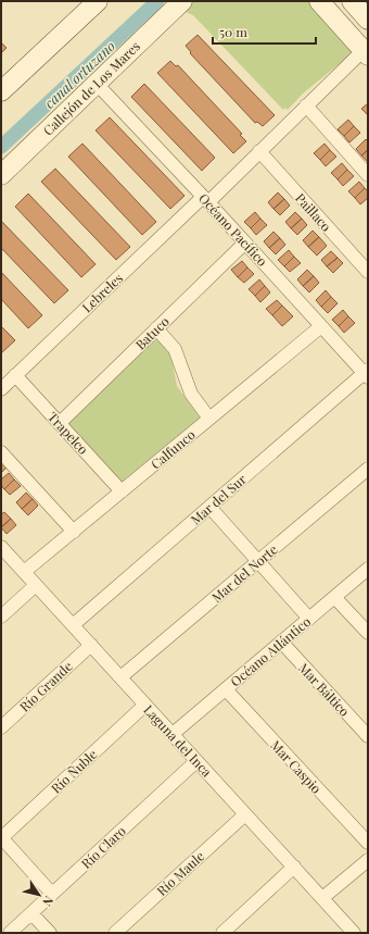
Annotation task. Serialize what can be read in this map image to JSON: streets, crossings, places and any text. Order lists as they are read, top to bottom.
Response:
{
  "streets": {
    "street": [
      "Callejón de Los Mares",
      "Paillaco",
      "Océano Pacífico",
      "Lebreles",
      "Batuco",
      "Trapelco",
      "Calfunco",
      "Mar del Sur",
      "Mar del Norte",
      "Océano Atlántico",
      "Río Grande",
      "Mar Báltico",
      "Laguna del Inca",
      "Mar Caspio",
      "Río Ñuble",
      "Río Claro",
      "Río Maule"
    ]
  },
  "crossings": [
    ["Callejón de Los Mares", "Océano Pacífico"],
    ["Paillaco", "Lebreles"],
    ["Océano Pacífico", "Lebreles"],
    ["Océano Pacífico", "Batuco"],
    ["Océano Pacífico", "Calfunco"],
    ["Océano Pacífico", "Mar del Sur"],
    ["Lebreles", "Trapelco"],
    ["Batuco", "Trapelco"],
    ["Trapelco", "Calfunco"],
    ["Calfunco", "Laguna del Inca"],
    ["Mar del Sur", "Laguna del Inca"],
    ["Mar del Norte", "Laguna del Inca"],
    ["Océano Atlántico", "Mar Báltico"],
    ["Océano Atlántico", "Laguna del Inca"],
    ["Océano Atlántico", "Mar Caspio"],
    ["Río Grande", "Laguna del Inca"],
    ["Laguna del Inca", "Río Ñuble"],
    ["Laguna del Inca", "Río Claro"],
    ["Laguna del Inca", "Río Maule"]
  ],
  "water": ["canal ortuzano"],
  "scale_bar": "50 m",
  "north": "bottom right"
}
